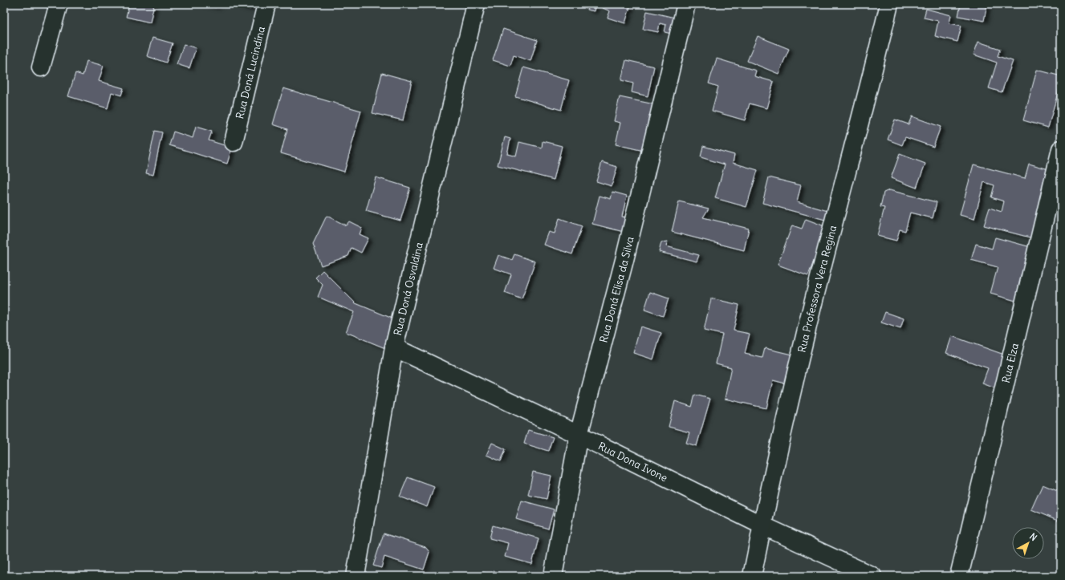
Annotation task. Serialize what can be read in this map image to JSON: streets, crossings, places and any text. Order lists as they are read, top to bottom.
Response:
{
  "streets": {
    "street": [
      "Rua Doná Lucindína",
      "Rua Doná Osvaldina",
      "Rua Doná Elisa da Silva",
      "Rua Professora Vera Regina",
      "Rua Elza",
      "Rua Dona Ivone"
    ]
  },
  "crossings": [
    ["Rua Doná Osvaldina", "Rua Dona Ivone"],
    ["Rua Doná Elisa da Silva", "Rua Dona Ivone"],
    ["Rua Professora Vera Regina", "Rua Dona Ivone"]
  ],
  "north": "top right"
}
